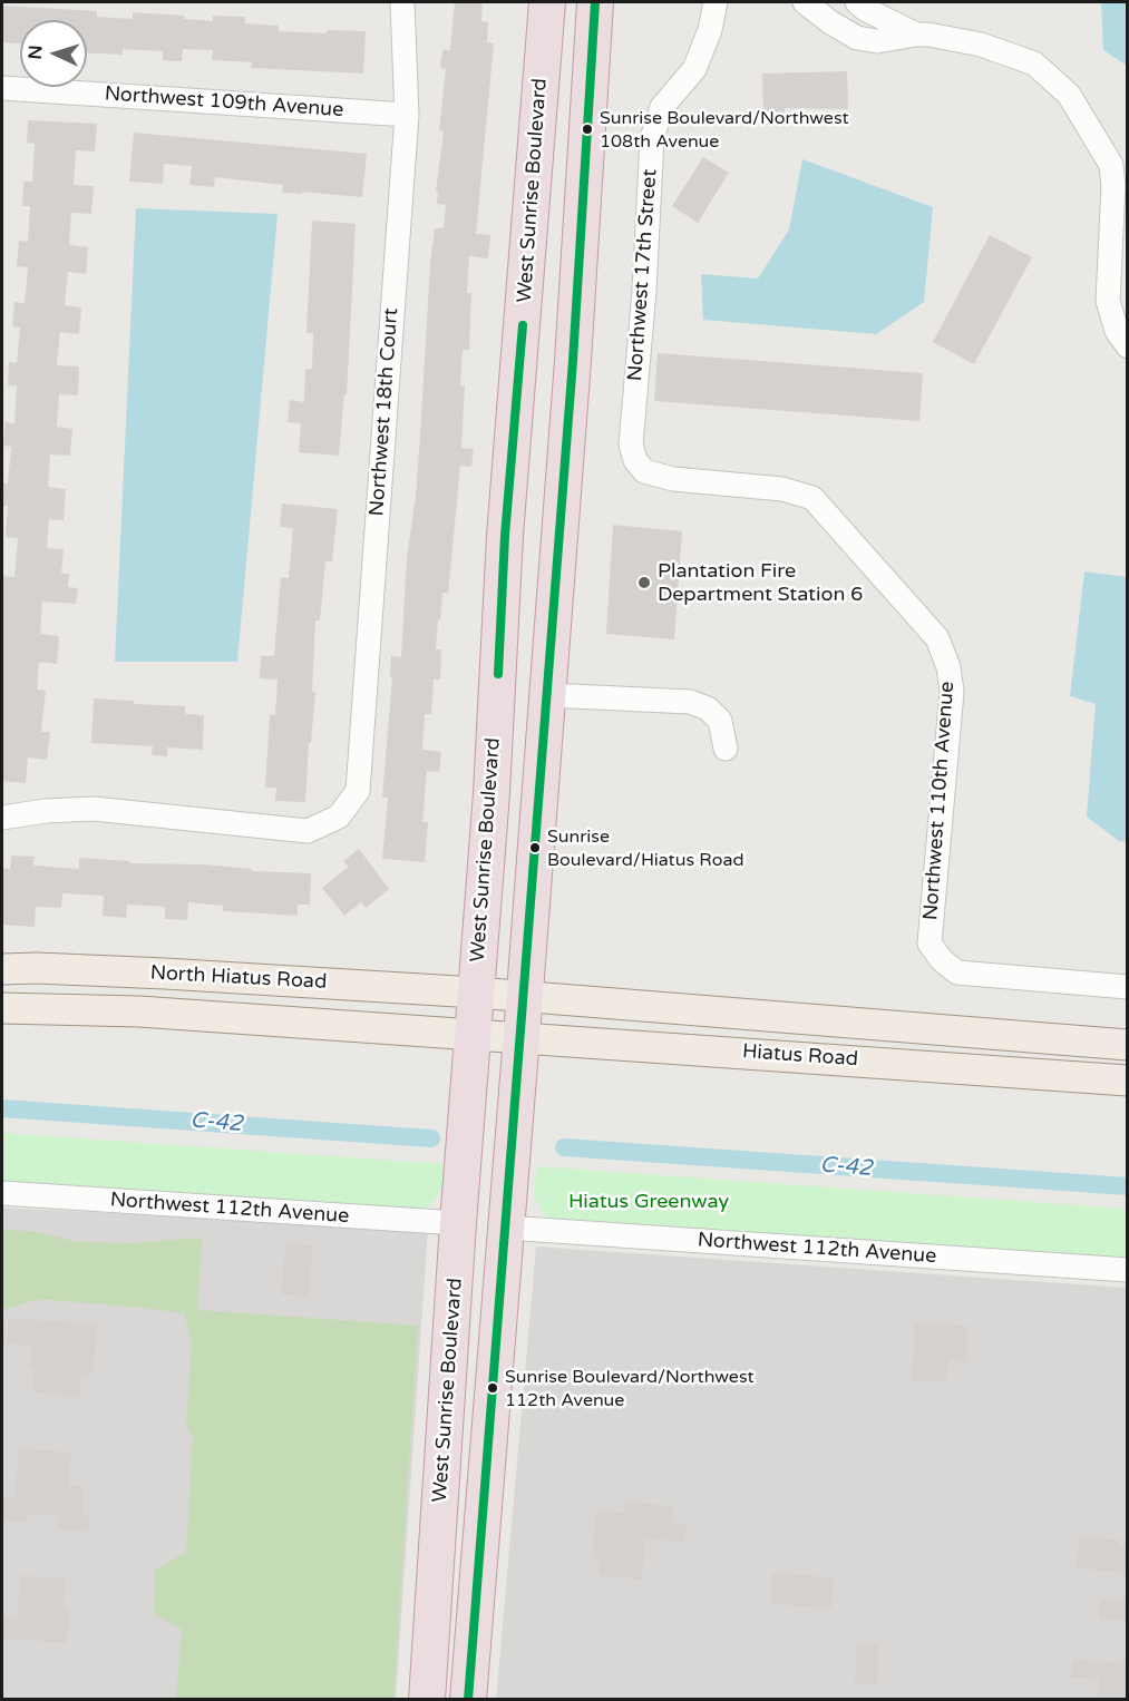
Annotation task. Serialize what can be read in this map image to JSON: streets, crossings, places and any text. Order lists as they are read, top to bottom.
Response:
{
  "streets": {
    "highway": ["West Sunrise Boulevard"],
    "main road": ["North Hiatus Road", "Hiatus Road"],
    "street": [
      "Northwest 109th Avenue",
      "Northwest 17th Street",
      "Northwest 18th Court",
      "Northwest 110th Avenue",
      "Northwest 112th Avenue"
    ]
  },
  "crossings": [
    ["Northwest 109th Avenue", "Northwest 18th Court"],
    ["West Sunrise Boulevard", "North Hiatus Road"],
    ["West Sunrise Boulevard", "Hiatus Road"],
    ["West Sunrise Boulevard", "Northwest 112th Avenue"],
    ["Northwest 17th Street", "Northwest 110th Avenue"],
    ["North Hiatus Road", "Hiatus Road"]
  ],
  "water": ["C-42"],
  "parks": ["Hiatus Greenway"],
  "places": [
    "Sunrise Boulevard/Northwest 108th Avenue",
    "Plantation Fire Department Station 6",
    "Sunrise Boulevard/Hiatus Road",
    "Sunrise Boulevard/Northwest 112th Avenue"
  ],
  "north": "left"
}
